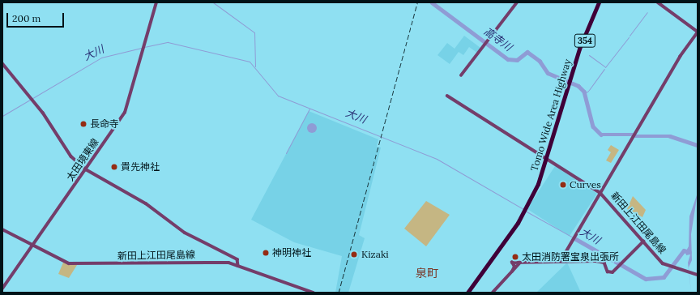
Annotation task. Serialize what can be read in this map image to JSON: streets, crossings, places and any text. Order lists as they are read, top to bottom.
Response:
{
  "streets": {
    "highway": ["354", "Tomo Wide Area Highway"],
    "main road": ["太田境東線", "新田上江田尾島線"]
  },
  "crossings": [
    ["Tomo Wide Area Highway", "新田上江田尾島線"],
    ["太田境東線", "新田上江田尾島線"]
  ],
  "districts": ["泉町"],
  "water": ["高寺川", "大川"],
  "places": [
    "長命寺",
    "貴先神社",
    "Curves",
    "神明神社",
    "Kizaki",
    "太田消防署宝泉出張所"
  ],
  "scale_bar": "200 m"
}
